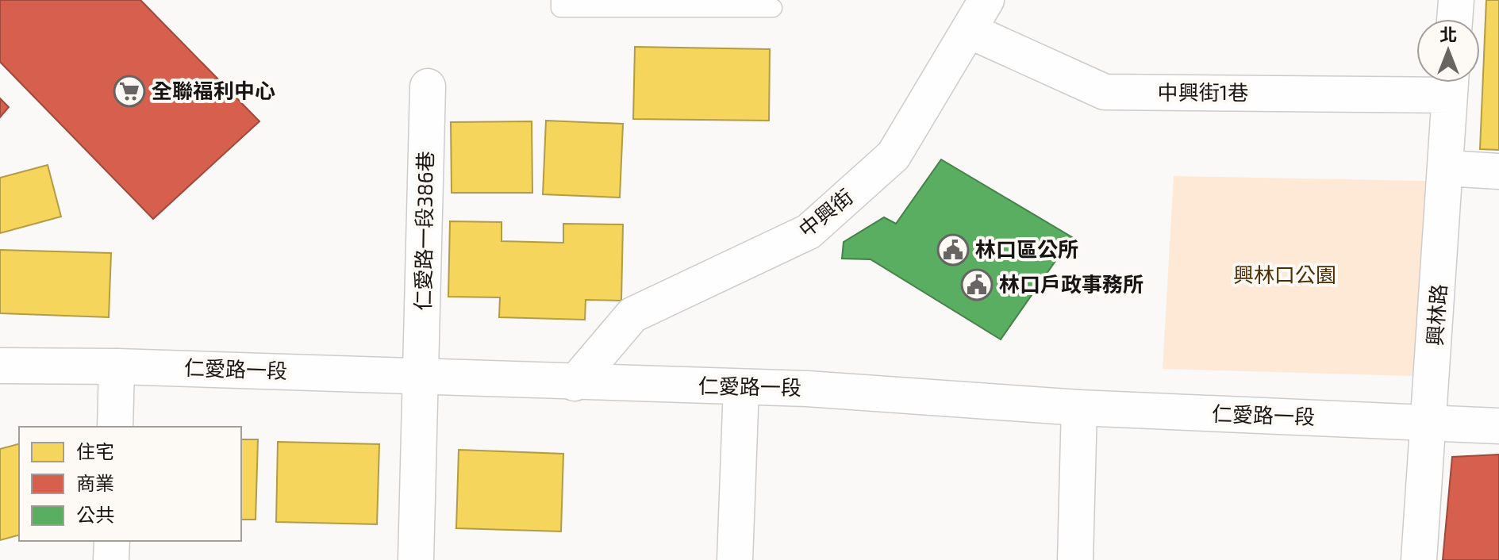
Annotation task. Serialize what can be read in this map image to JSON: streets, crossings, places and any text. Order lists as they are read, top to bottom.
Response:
{
  "streets": {
    "street": [
      "中興街1巷",
      "中興街",
      "仁愛路一段386巷",
      "興林路",
      "仁愛路一段"
    ]
  },
  "crossings": [
    ["中興街1巷", "中興街"],
    ["中興街1巷", "興林路"],
    ["中興街", "仁愛路一段"],
    ["仁愛路一段386巷", "仁愛路一段"],
    ["興林路", "仁愛路一段"]
  ],
  "parks": ["興林口公園"],
  "places": {
    "supermarket": ["全聯福利中心"],
    "public building": ["林口區公所", "林口戶政事務所"]
  },
  "legend": ["住宅", "商業", "公共"],
  "north": "top"
}
